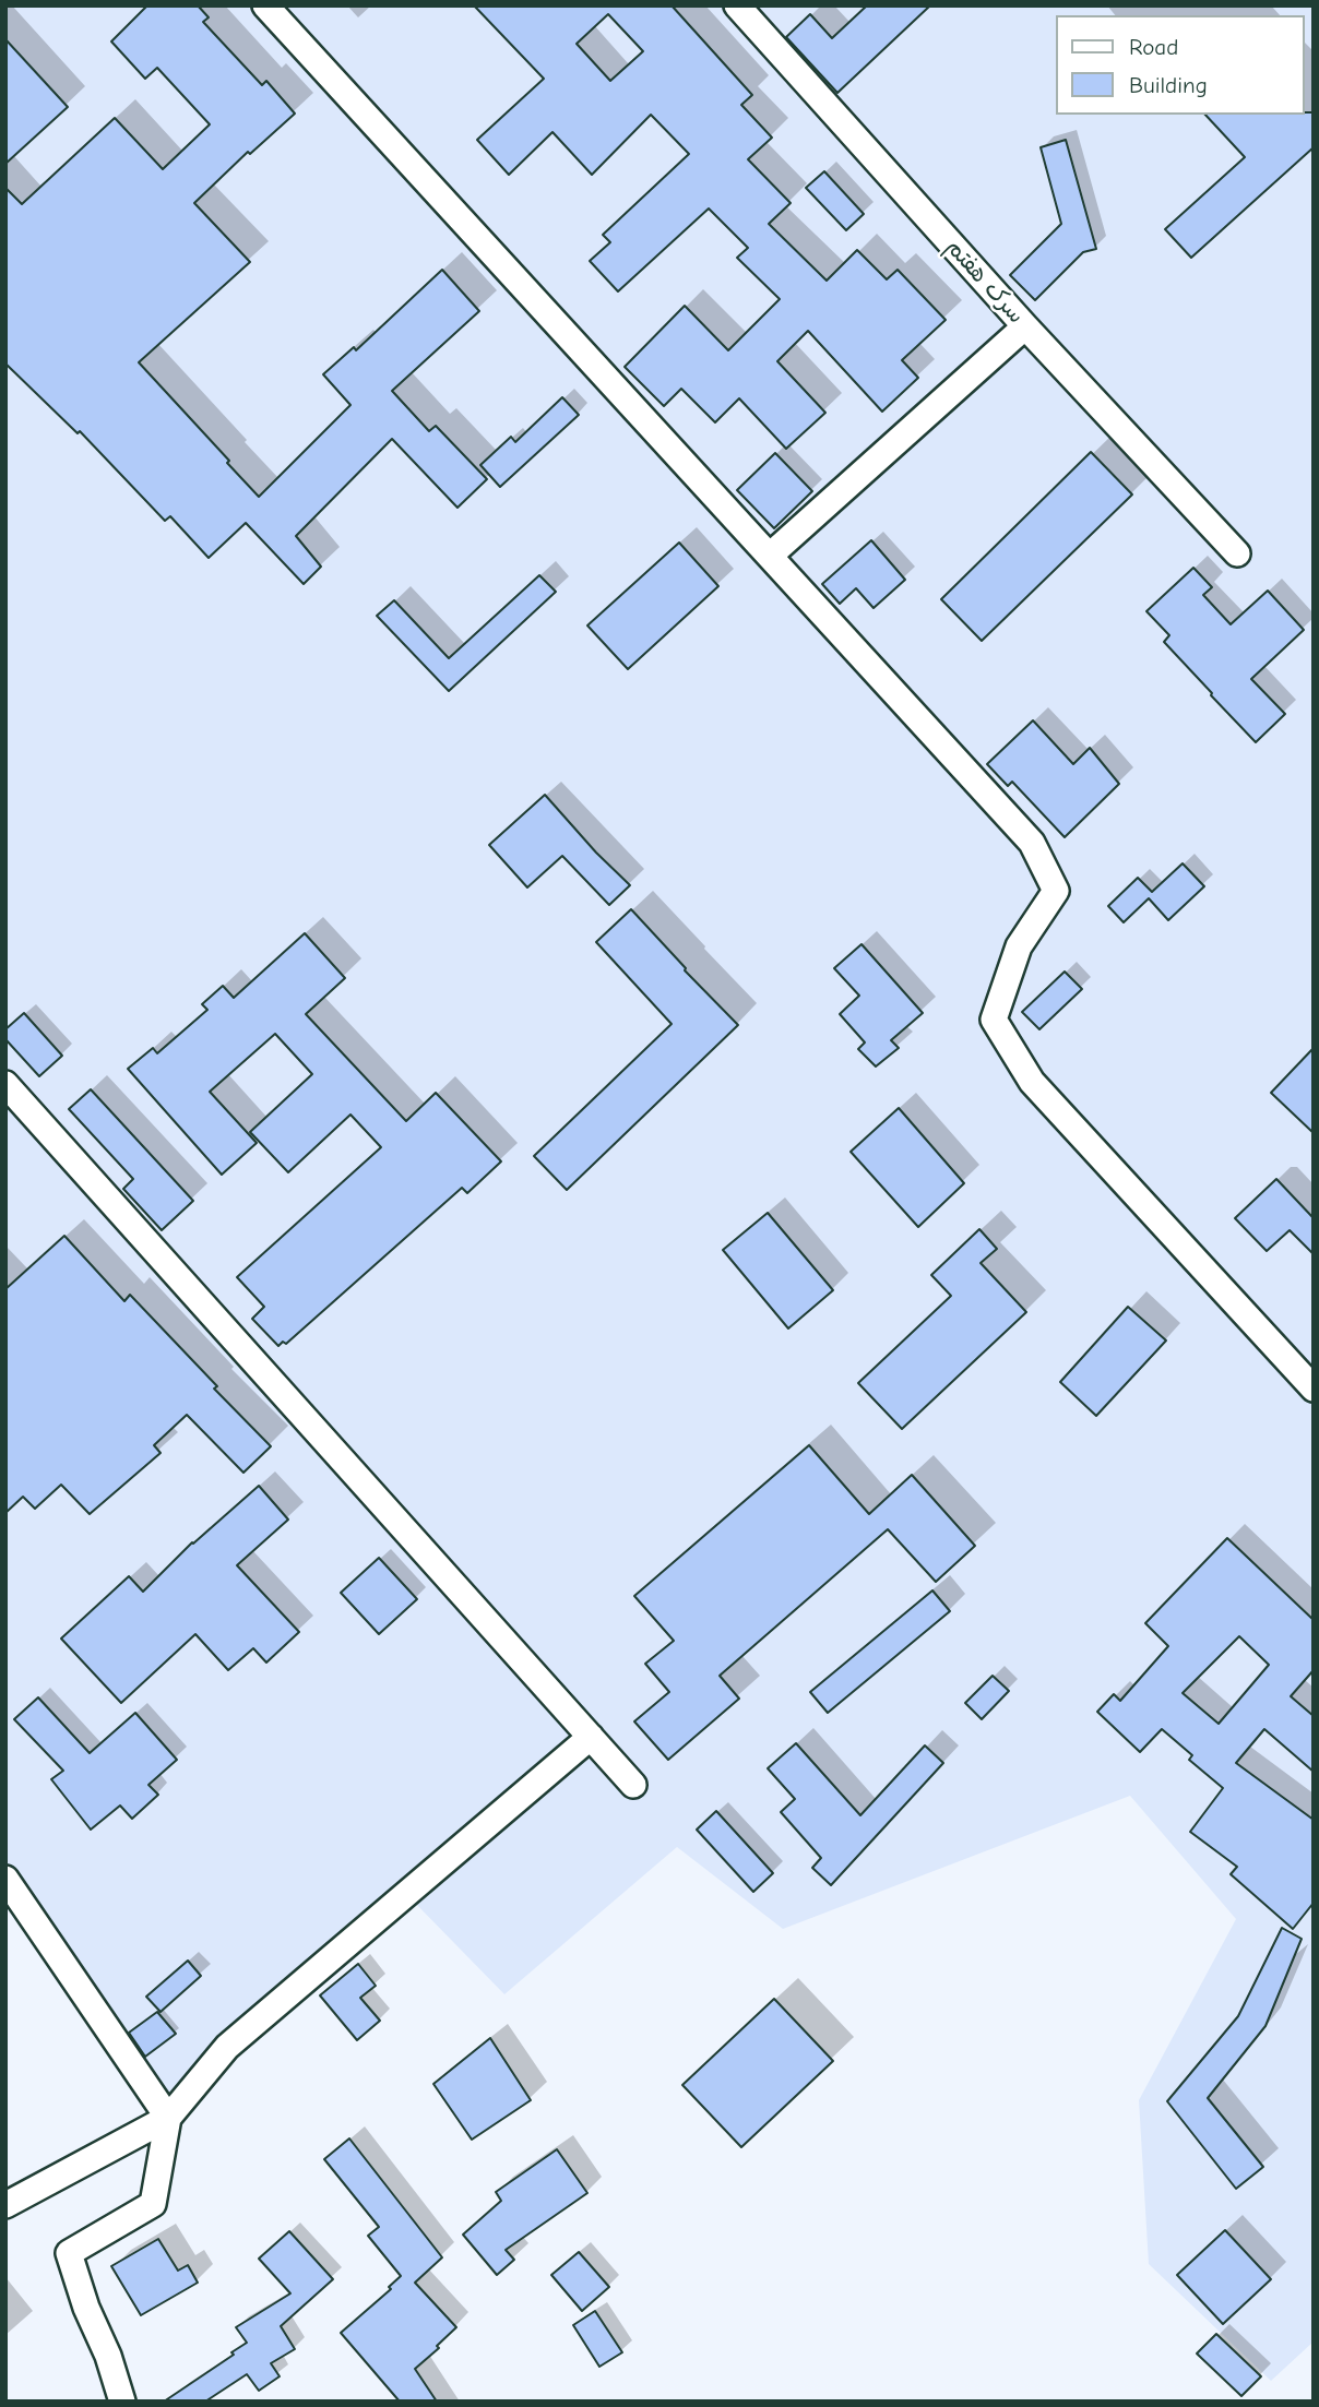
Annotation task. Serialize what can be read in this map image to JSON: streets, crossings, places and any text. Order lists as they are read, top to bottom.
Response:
{
  "streets": {
    "street": ["سرک هفتم"]
  },
  "legend": ["Road", "Building"]
}
